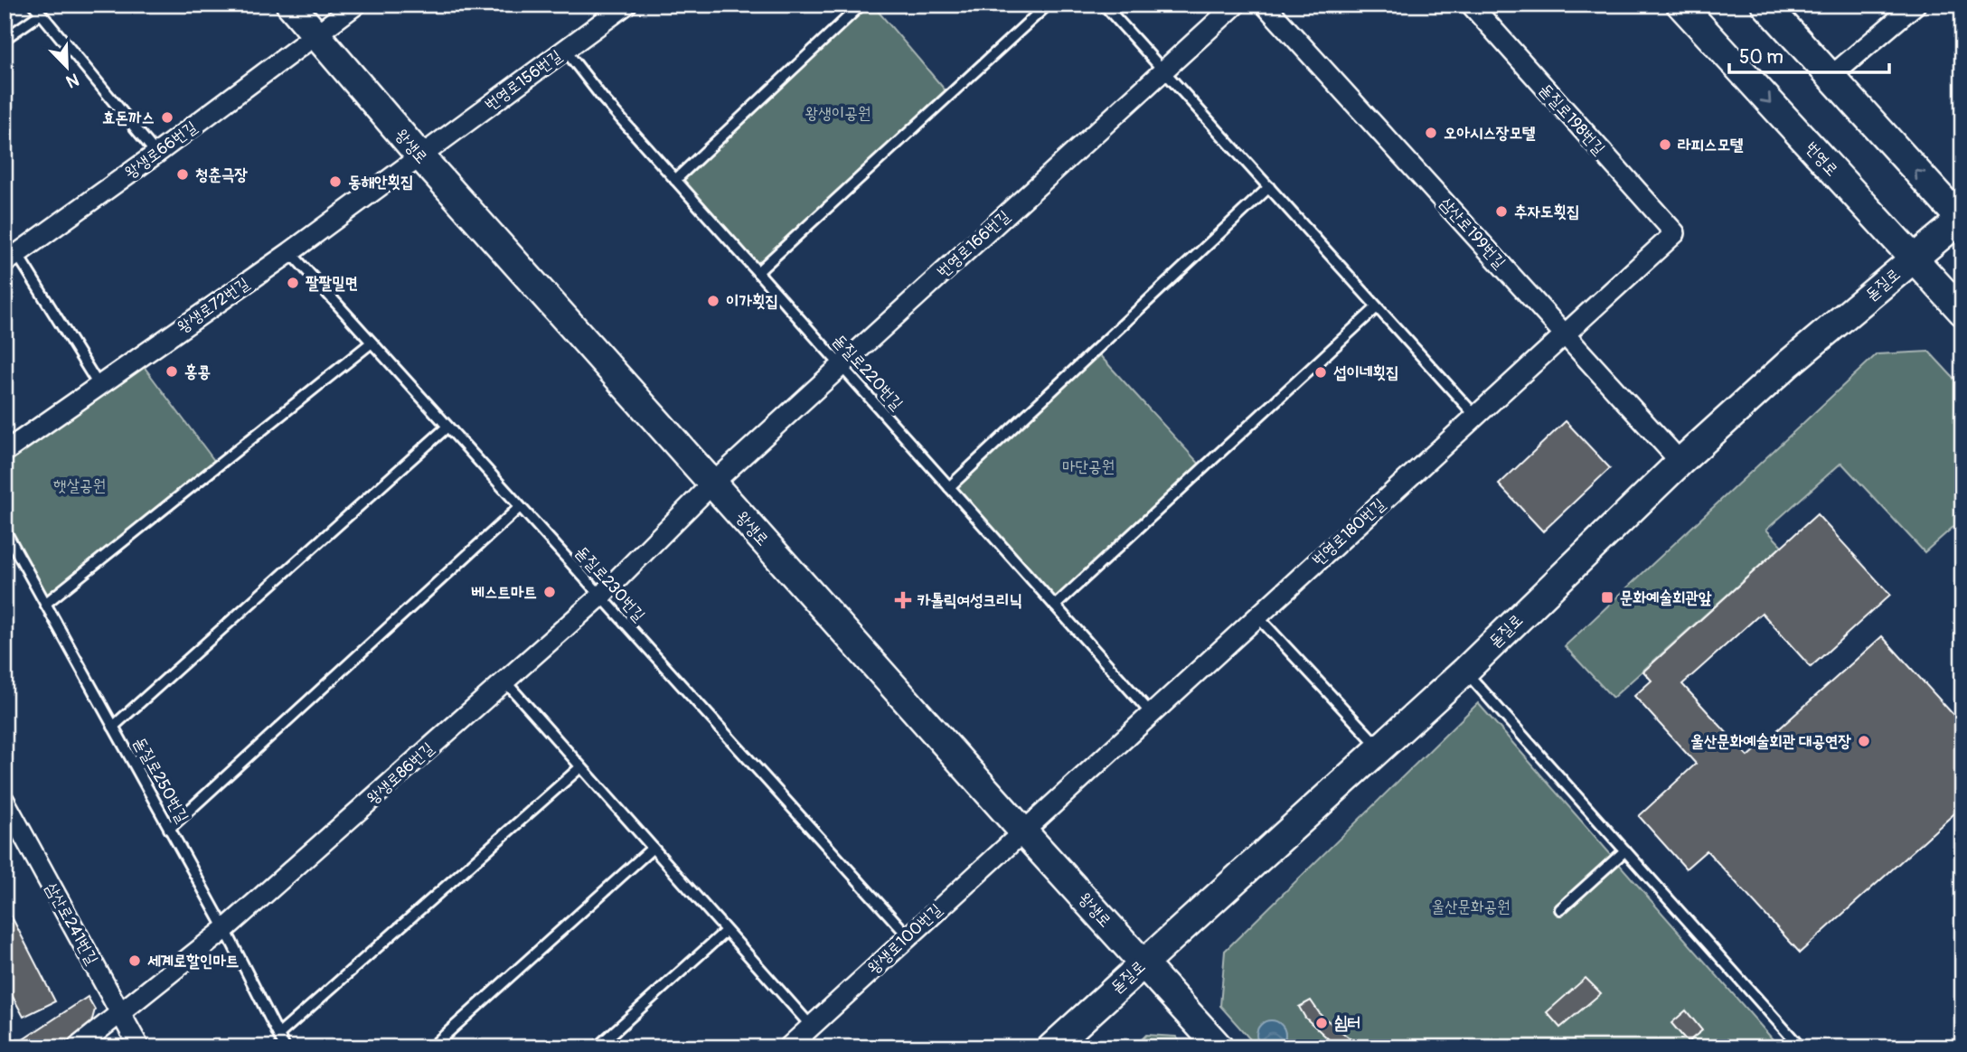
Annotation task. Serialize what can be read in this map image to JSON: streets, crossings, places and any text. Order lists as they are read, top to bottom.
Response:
{
  "streets": {
    "main road": ["왕생로", "번영로", "돋질로"],
    "street": [
      "번영로156번길",
      "돋질로198번길",
      "왕생로66번길",
      "삼산로199번길",
      "번영로166번길",
      "왕생로72번길",
      "번영로180번길",
      "왕생로86번길",
      "삼산로241번길",
      "왕생로100번길"
    ],
    "lane": ["돋질로220번길", "돋질로230번길", "돋질로250번길"]
  },
  "crossings": [
    ["번영로156번길", "왕생로"],
    ["번영로156번길", "왕생로72번길"],
    ["번영로156번길", "돋질로220번길"],
    ["돋질로198번길", "번영로180번길"],
    ["왕생로", "왕생로66번길"],
    ["왕생로", "번영로166번길"],
    ["왕생로", "돋질로"],
    ["왕생로", "왕생로72번길"],
    ["왕생로", "번영로180번길"],
    ["왕생로", "왕생로86번길"],
    ["왕생로", "왕생로100번길"],
    ["번영로", "돋질로"],
    ["삼산로199번길", "돋질로"],
    ["삼산로199번길", "번영로180번길"],
    ["번영로166번길", "돋질로220번길"],
    ["번영로166번길", "왕생로86번길"],
    ["왕생로72번길", "돋질로230번길"],
    ["돋질로220번길", "번영로180번길"],
    ["번영로180번길", "왕생로100번길"],
    ["돋질로230번길", "왕생로86번길"],
    ["돋질로230번길", "왕생로100번길"],
    ["왕생로86번길", "돋질로250번길"],
    ["왕생로86번길", "삼산로241번길"]
  ],
  "parks": [
    "왕생이공원",
    "마단공원",
    "햇살공원",
    "울산문화공원"
  ],
  "places": {
    "other": [
      "효돈까스",
      "오아시스장모텔",
      "라피스모텔",
      "청춘극장",
      "동해안횟집",
      "추자도횟집",
      "팔팔밀면",
      "이가횟집",
      "홍콩",
      "섭이네횟집",
      "베스트마트",
      "울산문화예술회관 대공연장",
      "세계로할인마트",
      "쉼터"
    ],
    "transit": ["문화예술회관앞"],
    "health": ["카톨릭여성크리닉"]
  },
  "scale_bar": "50 m",
  "north": "bottom right"
}
